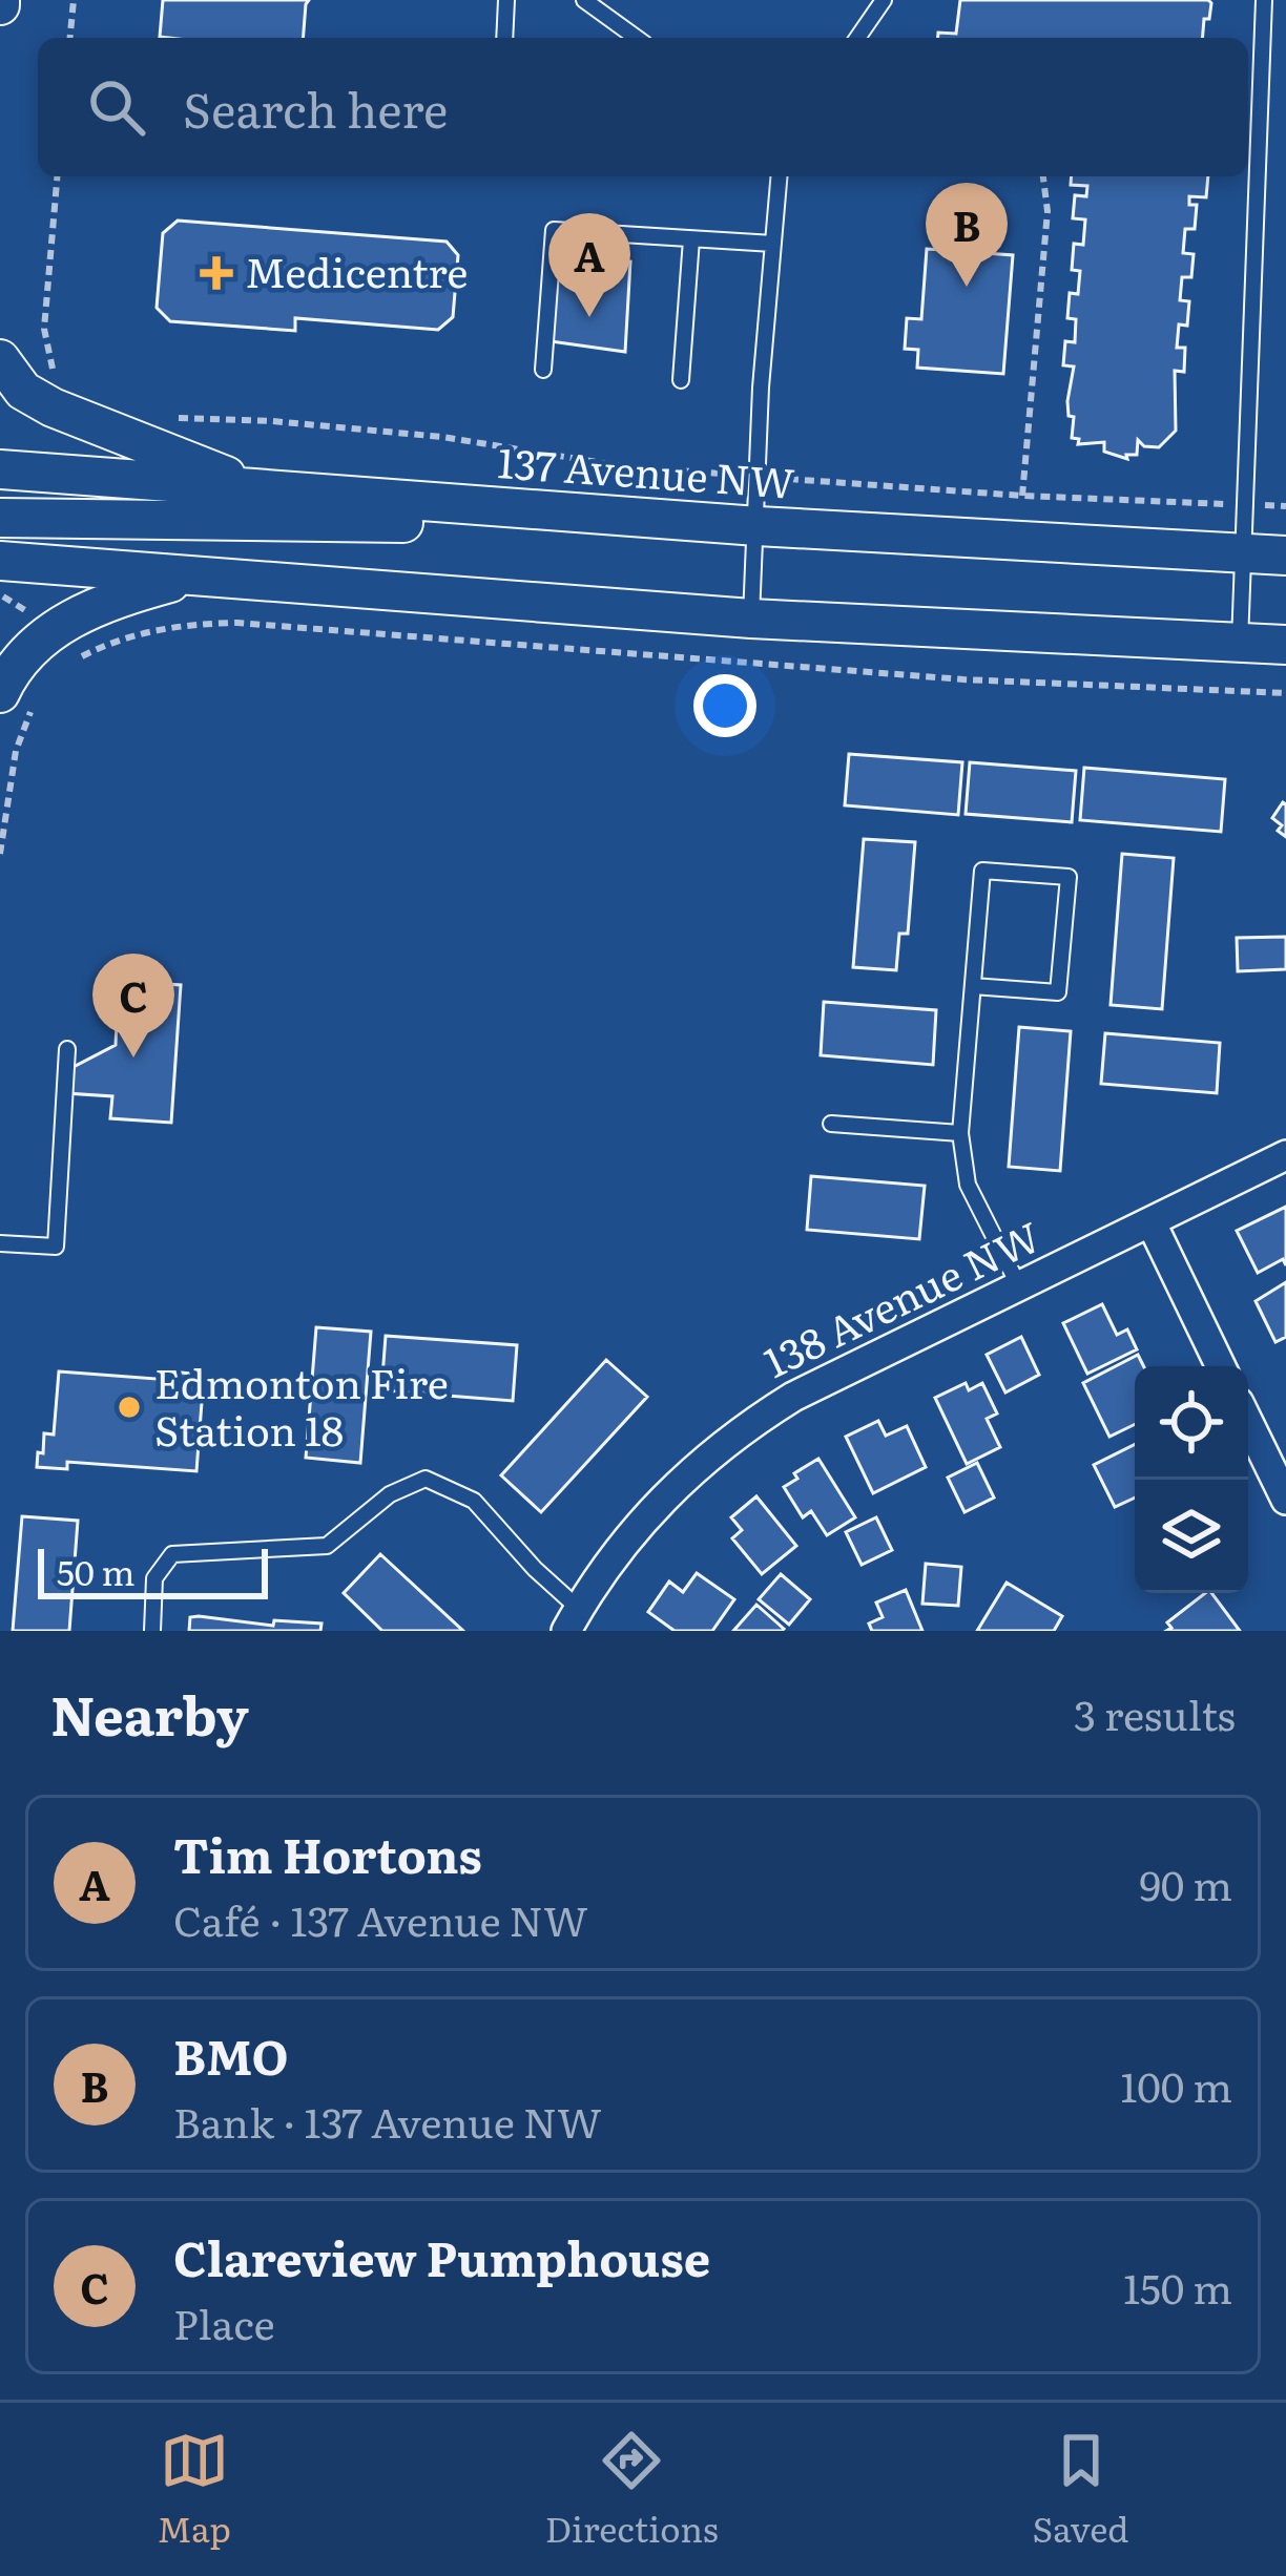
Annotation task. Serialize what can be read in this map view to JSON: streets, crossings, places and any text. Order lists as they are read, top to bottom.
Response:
{
  "streets": {
    "main road": ["137 Avenue NW"],
    "street": ["138 Avenue NW"]
  },
  "places": {
    "health": ["Medicentre"],
    "other": ["Edmonton Fire Station 18"]
  },
  "scale_bar": "50 m",
  "page": {
    "search": "Search here",
    "pins": ["B", "A", "C"],
    "scale": "50 m",
    "heading": ["Nearby", "3 results"],
    "list": [
      {
        "mark": "A",
        "name": "Tim Hortons",
        "note": "Café · 137 Avenue NW",
        "value": "90 m"
      },
      {
        "mark": "B",
        "name": "BMO",
        "note": "Bank · 137 Avenue NW",
        "value": "100 m"
      },
      {
        "mark": "C",
        "name": "Clareview Pumphouse",
        "note": "Place",
        "value": "150 m"
      }
    ],
    "nav": ["Map", "Directions", "Saved"]
  }
}
